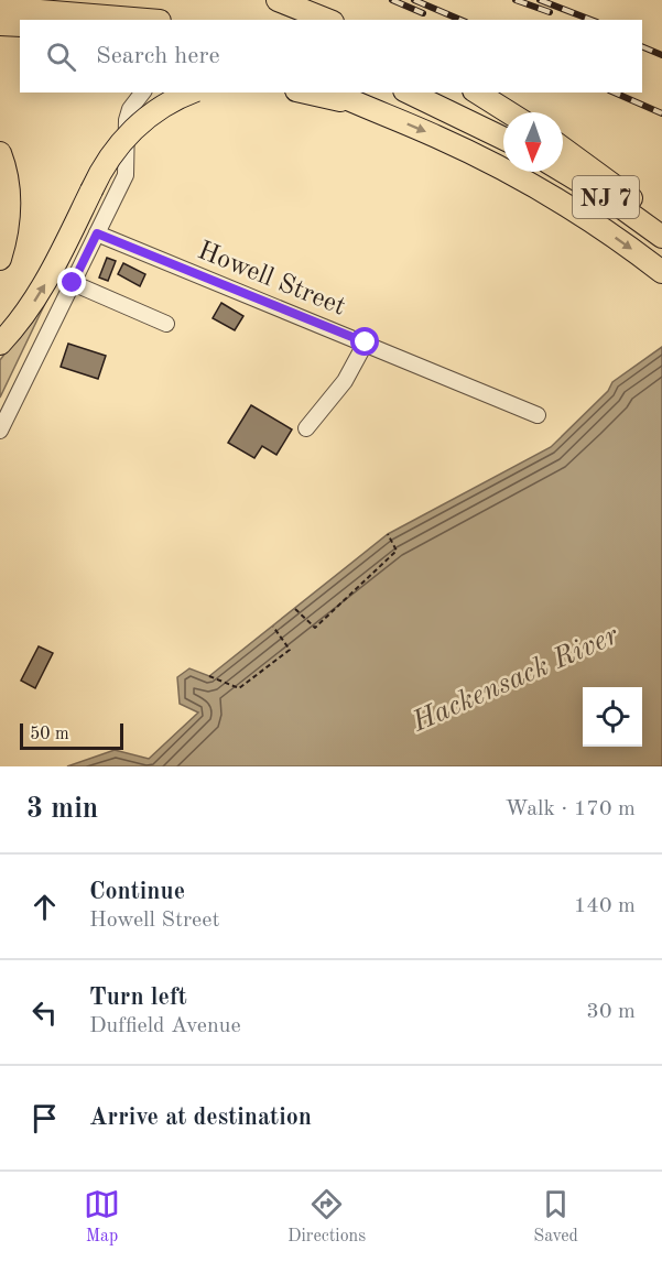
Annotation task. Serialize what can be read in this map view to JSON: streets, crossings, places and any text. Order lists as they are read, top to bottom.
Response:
{
  "streets": {
    "highway": ["NJ 7"],
    "street": ["Howell Street"]
  },
  "water": ["Hackensack River"],
  "scale_bar": "50 m",
  "north": "bottom",
  "page": {
    "search": "Search here",
    "scale": "50 m",
    "heading": ["3 min", "Walk · 170 m"],
    "list": [
      ["Continue", "Howell Street", "140 m"],
      ["Turn left", "Duffield Avenue", "30 m"],
      "Arrive at destination"
    ],
    "nav": ["Map", "Directions", "Saved"]
  }
}
